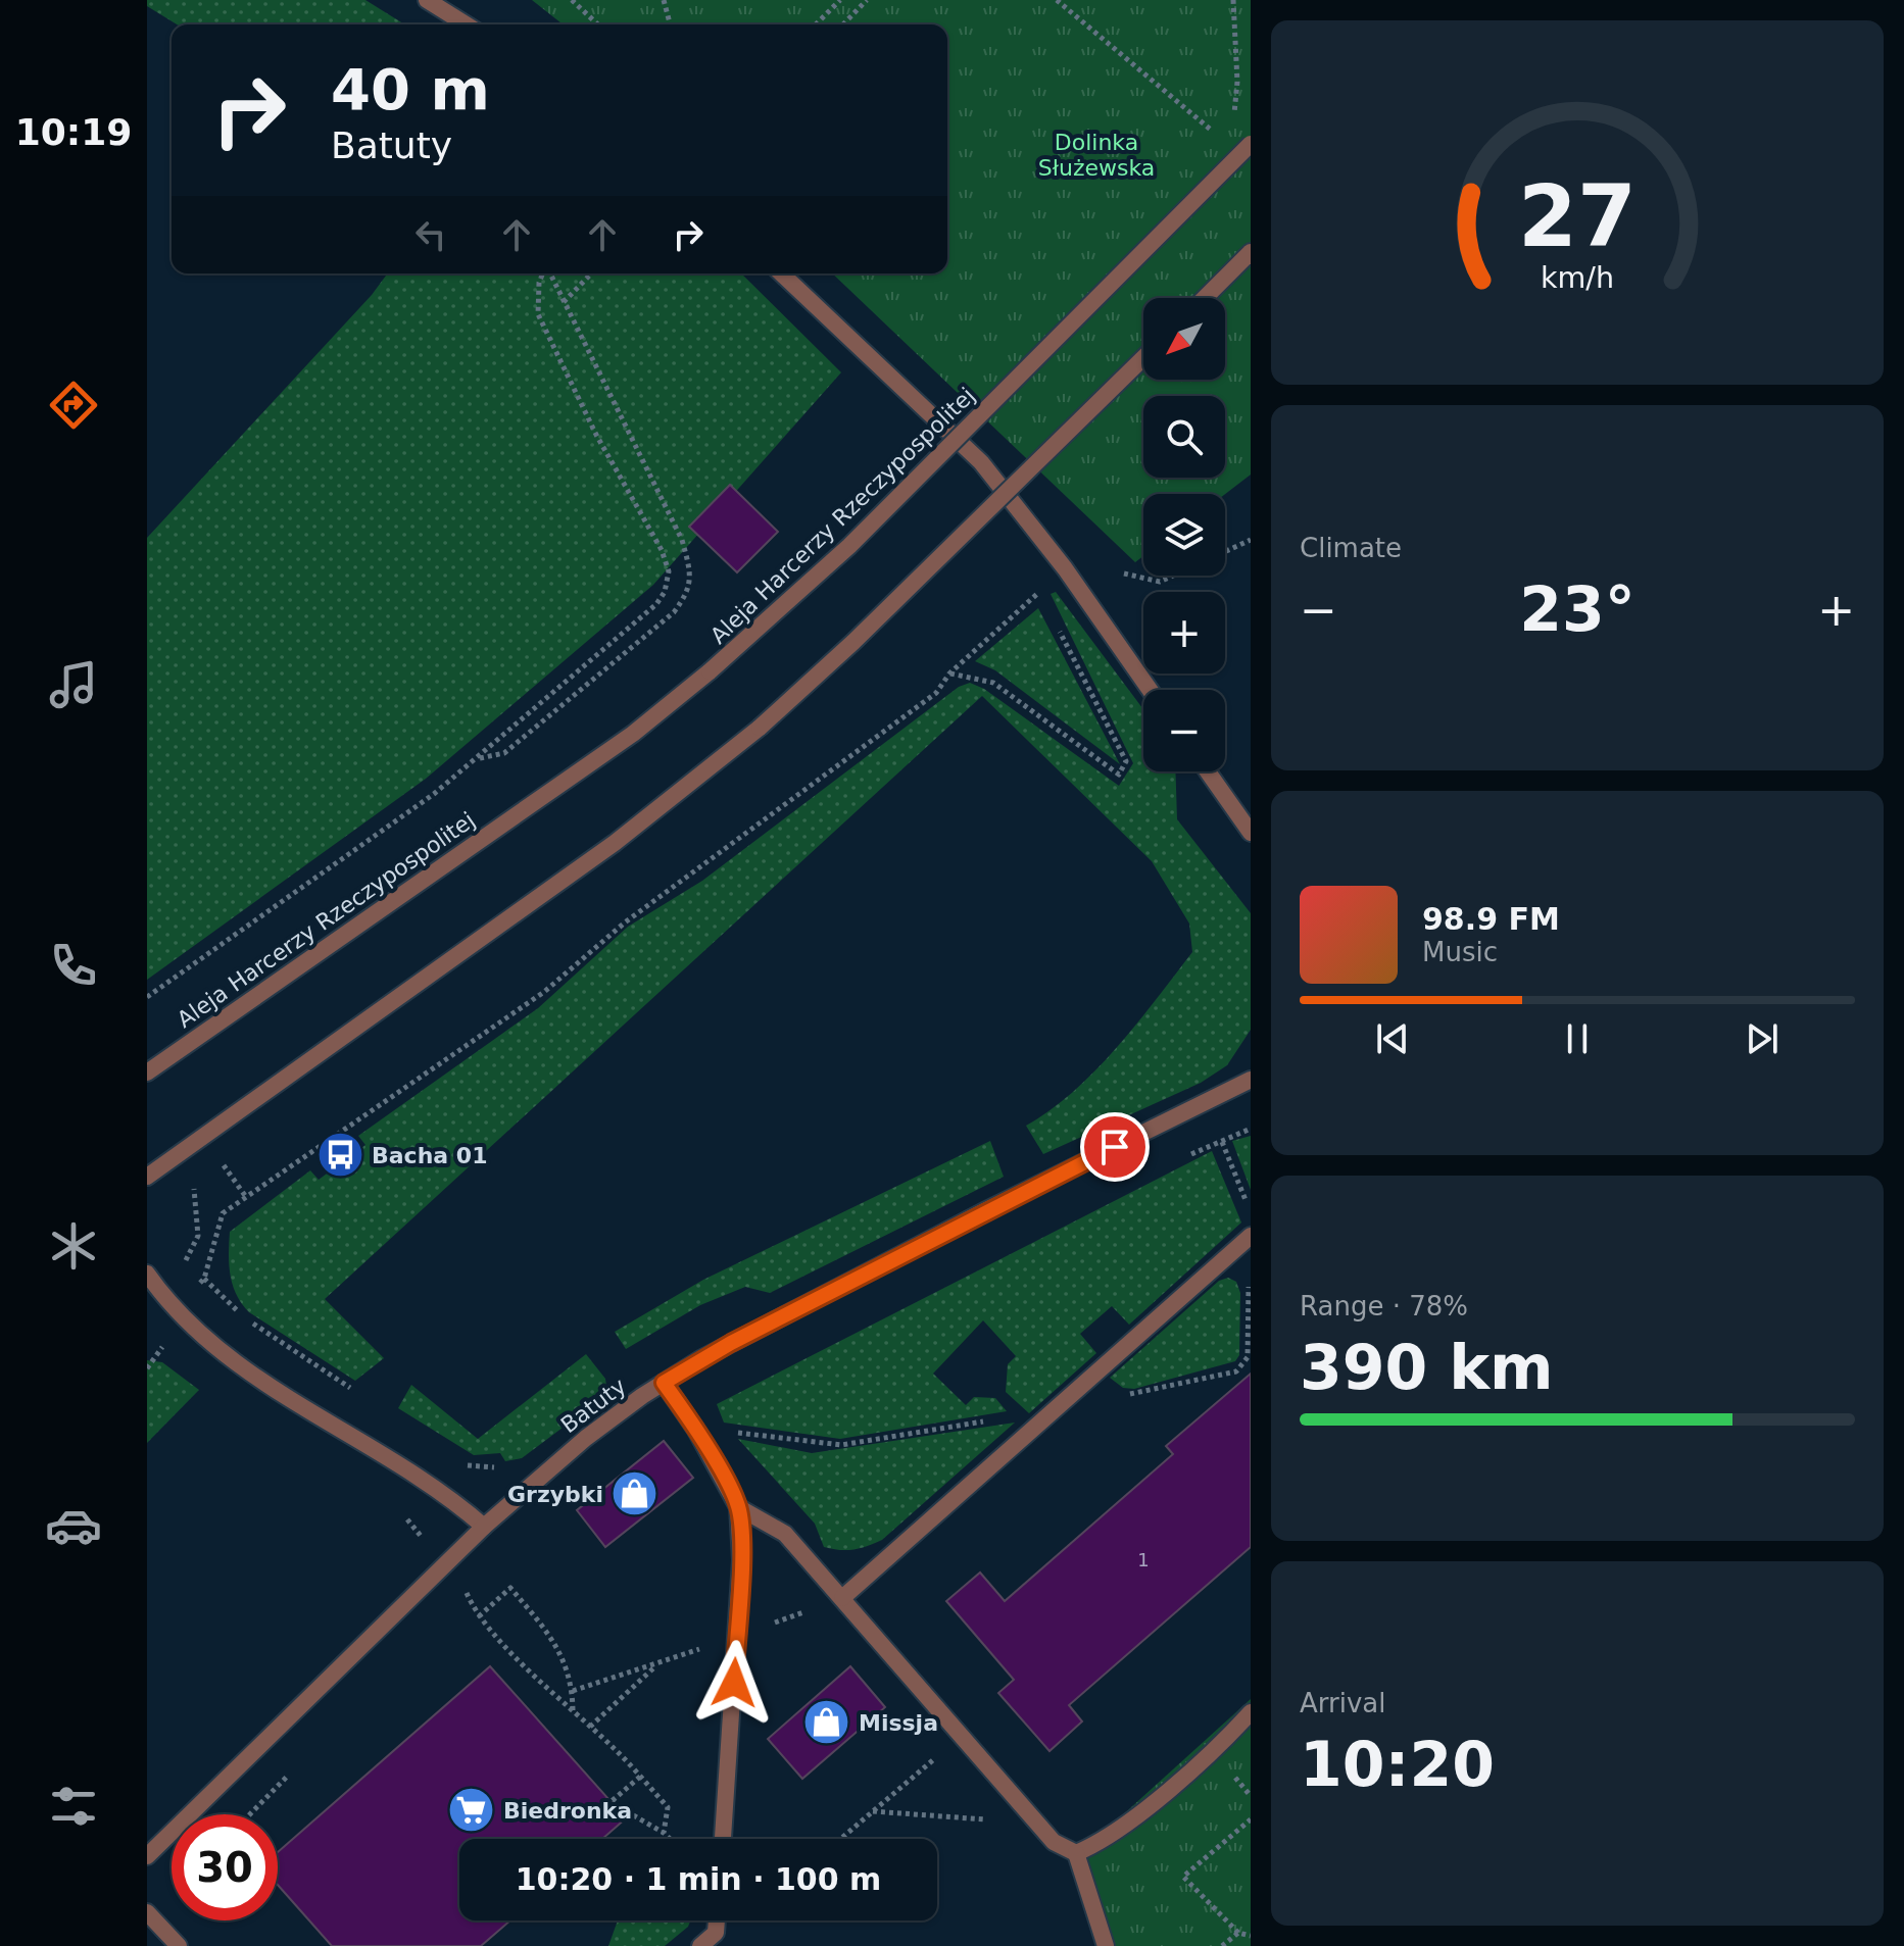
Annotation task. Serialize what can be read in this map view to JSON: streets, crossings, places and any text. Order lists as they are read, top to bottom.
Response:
{
  "streets": {
    "street": ["Aleja Harcerzy Rzeczypospolitej", "Batuty"]
  },
  "parks": ["Dolinka Służewska"],
  "places": {
    "bus stop": ["Bacha 01"],
    "shop": ["Grzybki", "Missja"],
    "supermarket": ["Biedronka"]
  },
  "house_numbers": ["1"],
  "north": "bottom left",
  "page": {
    "tabs": "10:19",
    "turn": ["40 m", "Batuty"],
    "map_buttons": ["+", "−"],
    "tile": [
      "Climate",
      ["Range · 78%", "390 km"],
      ["Arrival", "10:20"]
    ],
    "heat": ["−", "23°", "+"],
    "song": ["98.9 FM", "Music"],
    "limit": "30",
    "trip": "10:20 · 1 min · 100 m",
    "gauge": ["27", "km/h"]
  }
}
